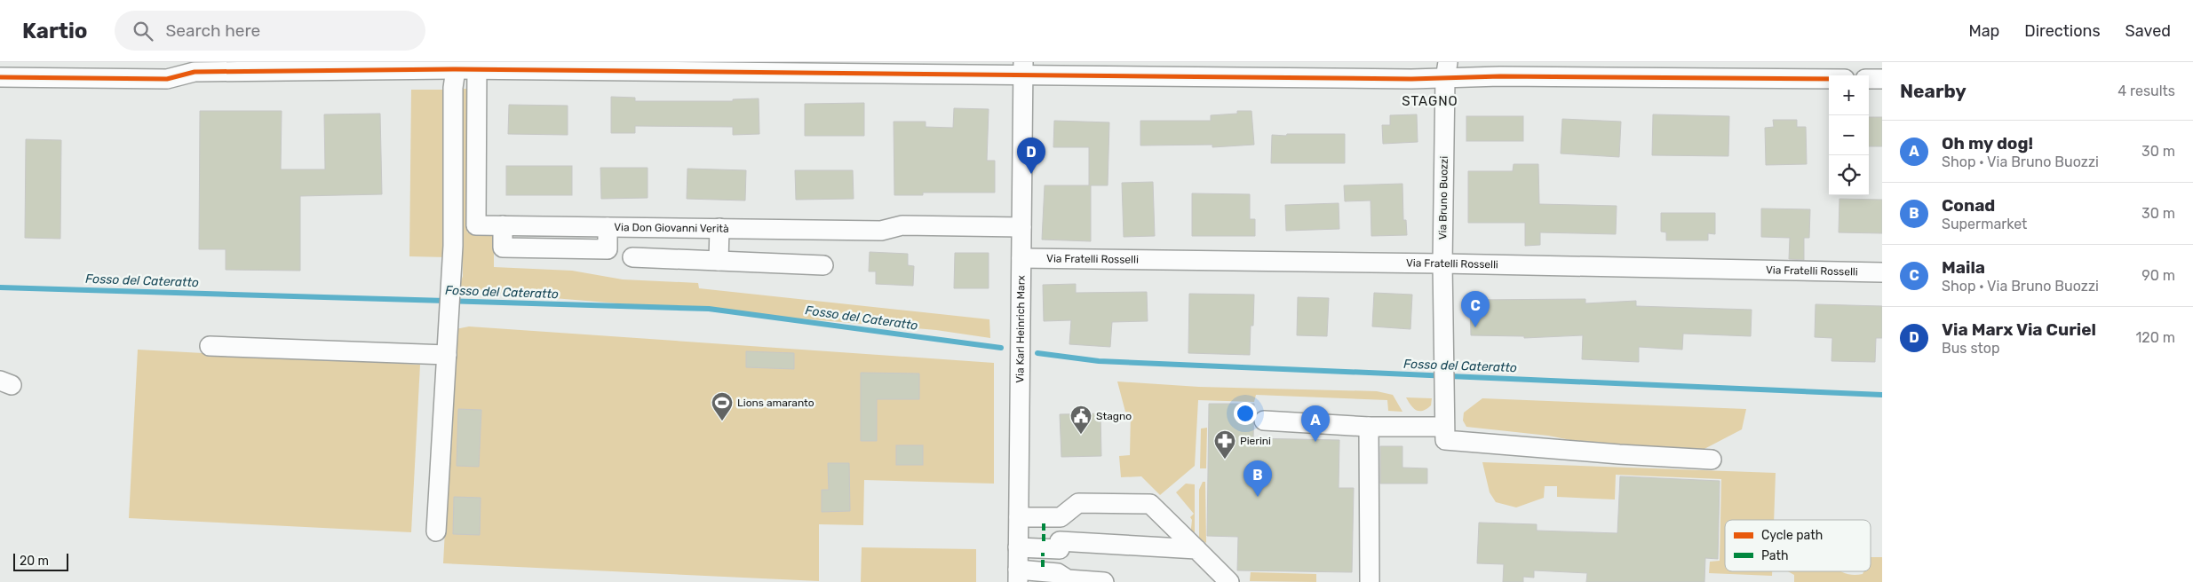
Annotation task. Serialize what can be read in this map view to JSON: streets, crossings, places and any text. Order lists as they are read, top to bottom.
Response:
{
  "streets": {
    "street": [
      "Via Bruno Buozzi",
      "Via Don Giovanni Verità",
      "Via Fratelli Rosselli",
      "Via Karl Heinrich Marx"
    ]
  },
  "crossings": [
    ["Via Bruno Buozzi", "Via Fratelli Rosselli"],
    ["Via Don Giovanni Verità", "Via Karl Heinrich Marx"],
    ["Via Fratelli Rosselli", "Via Karl Heinrich Marx"]
  ],
  "districts": ["STAGNO"],
  "water": ["Fosso del Cateratto"],
  "places": {
    "sports": ["Lions amaranto"],
    "public building": ["Stagno"],
    "pharmacy": ["Pierini"]
  },
  "legend": ["Cycle path", "Path"],
  "scale_bar": "20 m",
  "page": {
    "header": "Kartio",
    "search": "Search here",
    "nav": ["Map", "Directions", "Saved"],
    "heading": ["Nearby", "4 results"],
    "map_buttons": ["+", "−"],
    "list": [
      {
        "mark": "A",
        "name": "Oh my dog!",
        "note": "Shop · Via Bruno Buozzi",
        "value": "30 m"
      },
      {
        "mark": "B",
        "name": "Conad",
        "note": "Supermarket",
        "value": "30 m"
      },
      {
        "mark": "C",
        "name": "Maila",
        "note": "Shop · Via Bruno Buozzi",
        "value": "90 m"
      },
      {
        "mark": "D",
        "name": "Via Marx Via Curiel",
        "note": "Bus stop",
        "value": "120 m"
      }
    ],
    "pins": [
      "D",
      "C",
      "A",
      "B"
    ],
    "scale": "20 m"
  }
}
